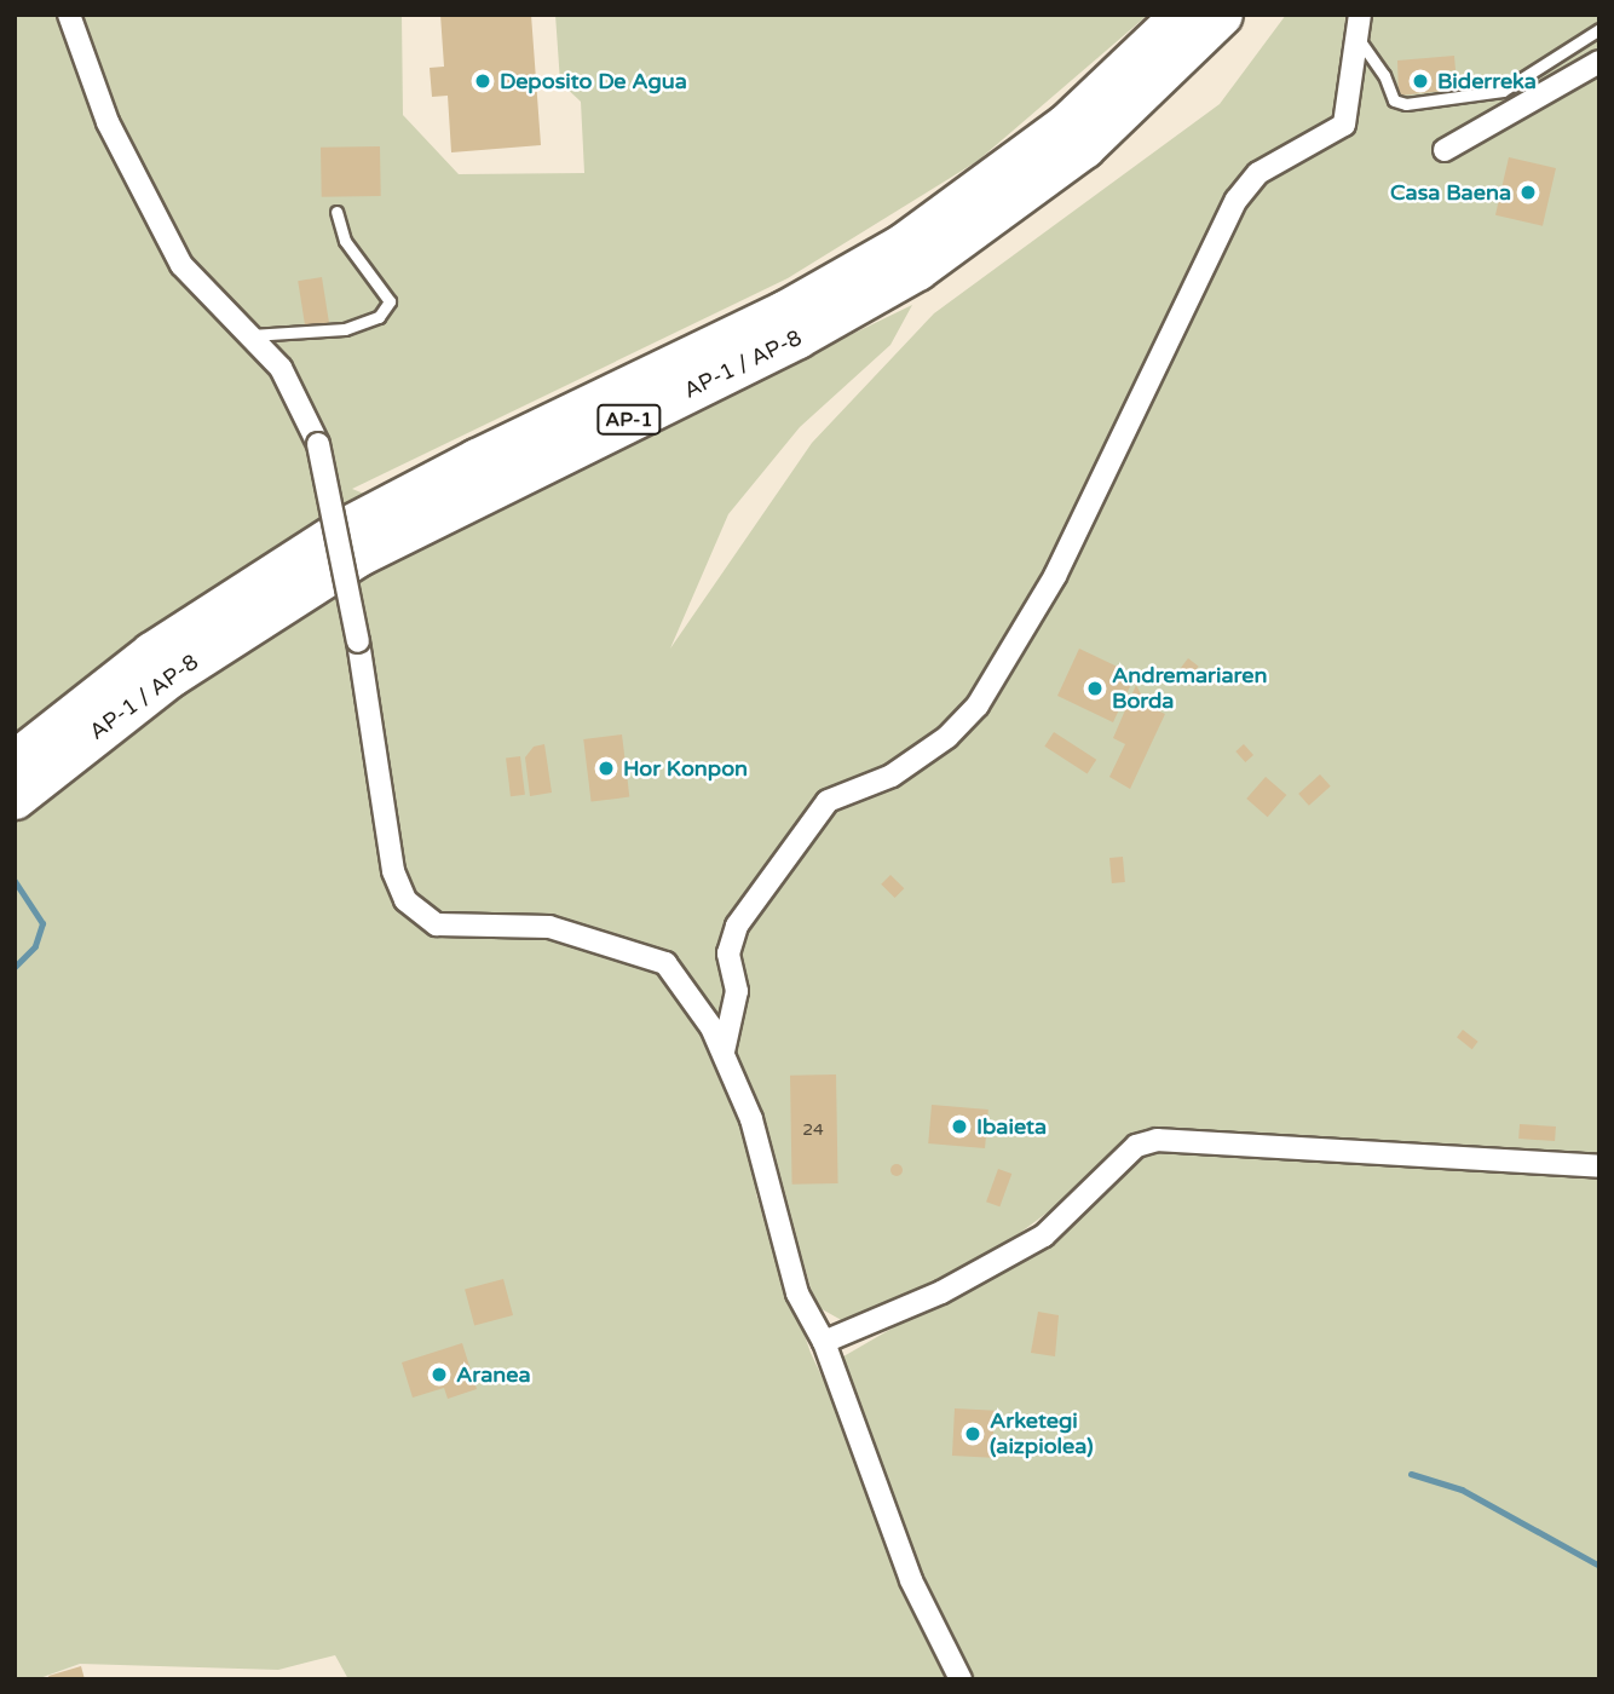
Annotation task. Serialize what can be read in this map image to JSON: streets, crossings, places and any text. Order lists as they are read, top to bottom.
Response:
{
  "streets": {
    "highway": ["AP-1 / AP-8", "AP-1"]
  },
  "places": [
    "Deposito De Agua",
    "Biderreka",
    "Casa Baena",
    "Andremariaren Borda",
    "Hor Konpon",
    "Ibaieta",
    "Aranea",
    "Arketegi (aizpiolea)"
  ],
  "house_numbers": ["24"]
}
